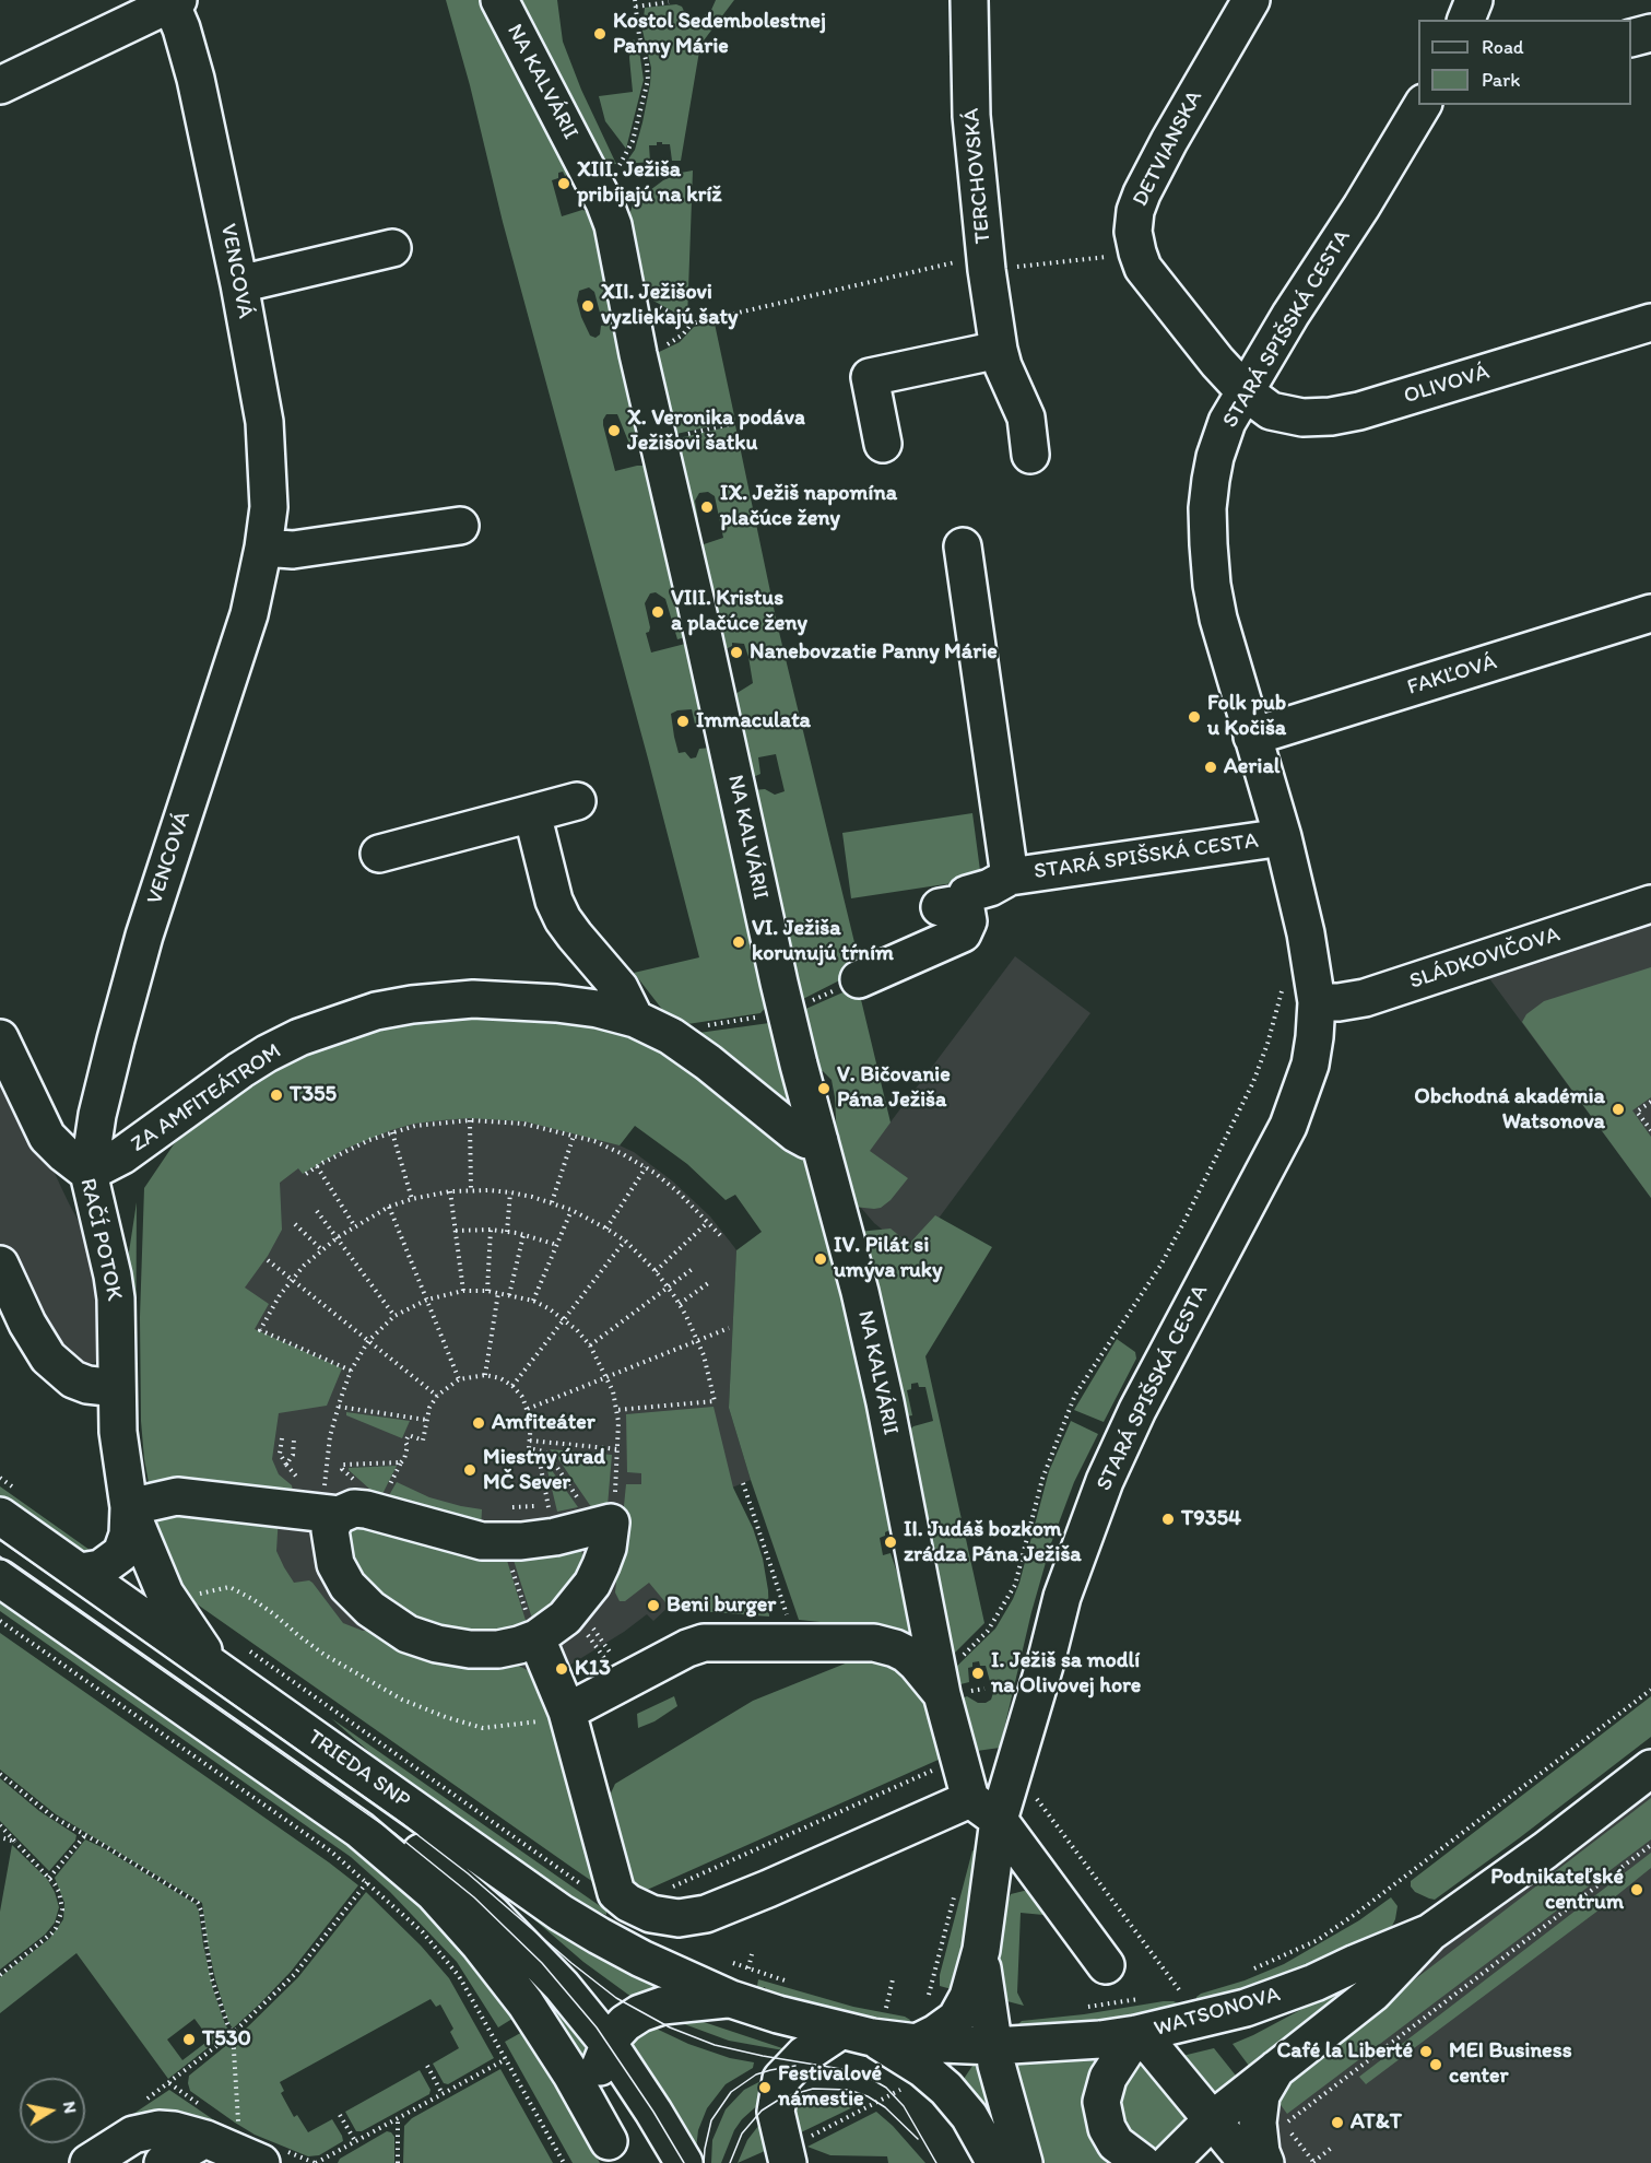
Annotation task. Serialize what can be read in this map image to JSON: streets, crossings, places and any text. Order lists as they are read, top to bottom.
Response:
{
  "streets": {
    "street": [
      "NA KALVÁRII",
      "DETVIANSKA",
      "TERCHOVSKÁ",
      "VENCOVÁ",
      "STARÁ SPIŠSKÁ CESTA",
      "OLIVOVÁ",
      "FAKĽOVÁ",
      "SLÁDKOVIČOVA",
      "ZA AMFITEÁTROM",
      "RAČÍ POTOK",
      "TRIEDA SNP",
      "WATSONOVA"
    ]
  },
  "crossings": [
    ["NA KALVÁRII", "ZA AMFITEÁTROM"],
    ["DETVIANSKA", "STARÁ SPIŠSKÁ CESTA"],
    ["DETVIANSKA", "OLIVOVÁ"],
    ["VENCOVÁ", "ZA AMFITEÁTROM"],
    ["VENCOVÁ", "RAČÍ POTOK"],
    ["STARÁ SPIŠSKÁ CESTA", "OLIVOVÁ"],
    ["STARÁ SPIŠSKÁ CESTA", "FAKĽOVÁ"],
    ["STARÁ SPIŠSKÁ CESTA", "SLÁDKOVIČOVA"],
    ["STARÁ SPIŠSKÁ CESTA", "WATSONOVA"],
    ["ZA AMFITEÁTROM", "RAČÍ POTOK"],
    ["RAČÍ POTOK", "TRIEDA SNP"]
  ],
  "places": [
    "Kostol Sedembolestnej Panny Márie",
    "XIII. Ježiša pribíjajú na kríž",
    "XII. Ježišovi vyzliekajú šaty",
    "X. Veronika podáva Ježišovi šatku",
    "IX. Ježiš napomína plačúce ženy",
    "VIII. Kristus a plačúce ženy",
    "Nanebovzatie Panny Márie",
    "Folk pub u Kočiša",
    "Immaculata",
    "Aerial",
    "VI. Ježiša korunujú tŕním",
    "V. Bičovanie Pána Ježiša",
    "T355",
    "Obchodná akadémia Watsonova",
    "IV. Pilát si umýva ruky",
    "Amfiteáter",
    "Miestny úrad MČ Sever",
    "T9354",
    "II. Judáš bozkom zrádza Pána Ježiša",
    "Beni burger",
    "K13",
    "I. Ježiš sa modlí na Olivovej hore",
    "Podnikateľské centrum",
    "T530",
    "Café la Liberté",
    "MEI Business center",
    "Festivalové námestie",
    "AT&T"
  ],
  "legend": ["Road", "Park"],
  "north": "right"
}
